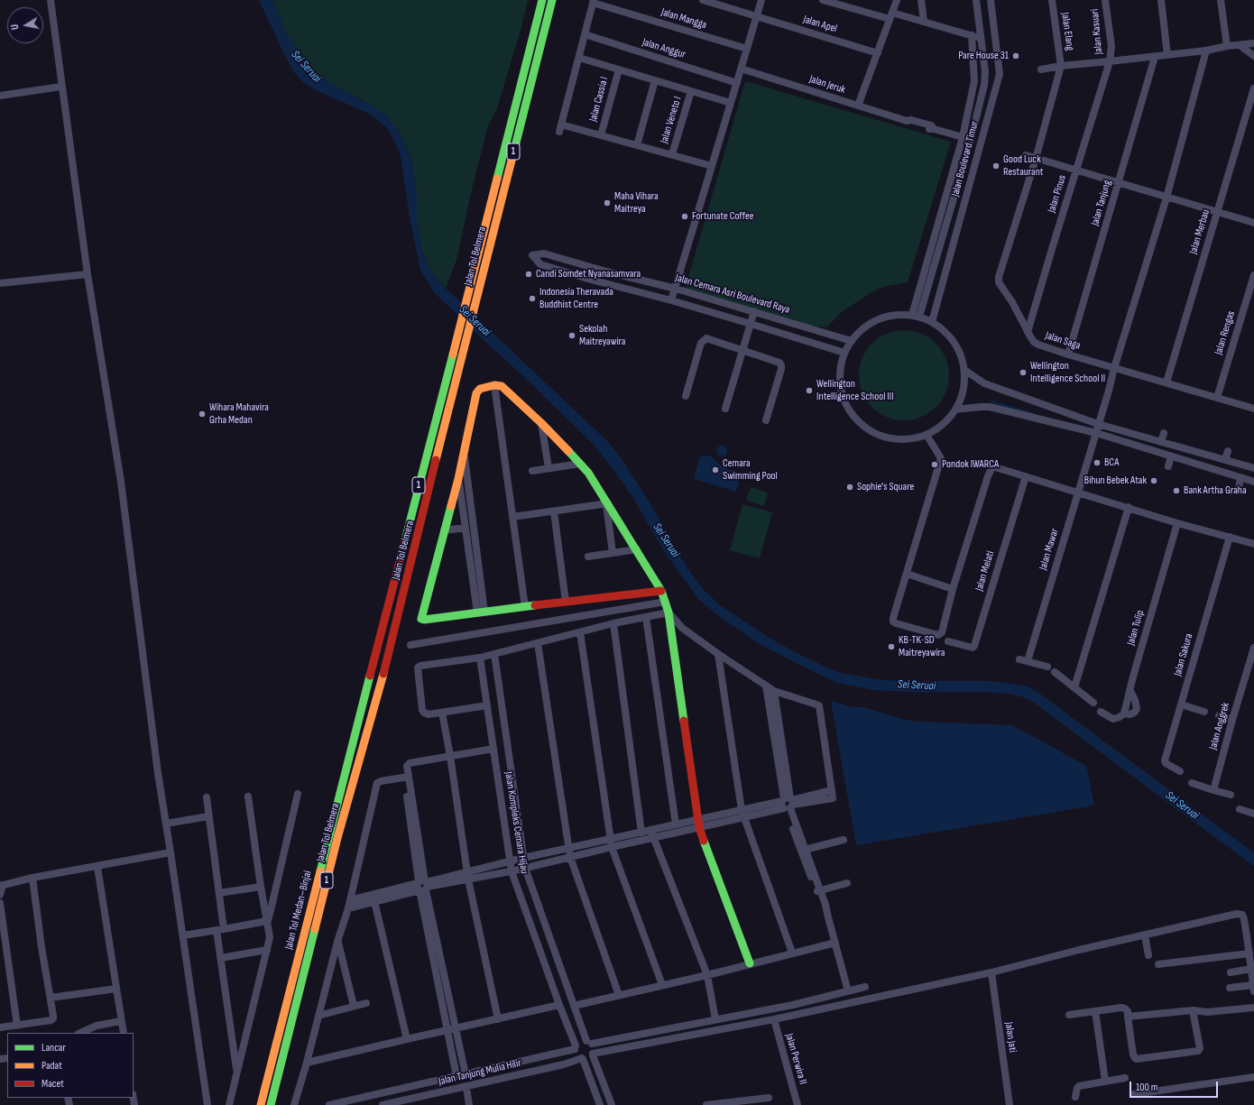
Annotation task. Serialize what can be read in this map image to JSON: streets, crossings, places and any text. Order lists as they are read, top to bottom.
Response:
{
  "streets": {
    "main road": ["1", "Jalan Tol Belmera", "Jalan Tol Medan–Binjai"],
    "street": [
      "Jalan Mangga",
      "Jalan Apel",
      "Jalan Elang",
      "Jalan Kasuari",
      "Jalan Anggur",
      "Jalan Jeruk",
      "Jalan Cassia I",
      "Jalan Veneto I",
      "Jalan Boulevard Timur",
      "Jalan Pinus",
      "Jalan Tanjung",
      "Jalan Merbau",
      "Jalan Cemara Asri Boulevard Raya",
      "Jalan Rengas",
      "Jalan Saga",
      "Jalan Mawar",
      "Jalan Melati",
      "Jalan Tulip",
      "Jalan Sakura",
      "Jalan Anggrek",
      "Jalan Kompleks Cemara Hijau",
      "Jalan Jati",
      "Jalan Perwira II",
      "Jalan Tanjung Mulia Hilir"
    ]
  },
  "crossings": [
    ["Jalan Kasuari", "Jalan Pinus"],
    ["Jalan Jeruk", "Jalan Boulevard Timur"],
    ["Jalan Boulevard Timur", "Jalan Cemara Asri Boulevard Raya"],
    ["Jalan Pinus", "Jalan Saga"],
    ["Jalan Tanjung", "Jalan Saga"],
    ["Jalan Merbau", "Jalan Saga"],
    ["Jalan Tol Belmera", "Jalan Tol Medan–Binjai"],
    ["Jalan Rengas", "Jalan Saga"],
    ["Jalan Saga", "Jalan Mawar"],
    ["Jalan Kompleks Cemara Hijau", "Jalan Tanjung Mulia Hilir"]
  ],
  "water": ["Sei Seruai"],
  "places": [
    "Pare House 31",
    "Good Luck Restaurant",
    "Maha Vihara Maitreya",
    "Fortunate Coffee",
    "Candi Somdet Nyanasamvara",
    "Indonesia Theravada Buddhist Centre",
    "Sekolah Maitreyawira",
    "Wellington Intelligence School II",
    "Wellington Intelligence School III",
    "Wihara Mahavira Grha Medan",
    "BCA",
    "Pondok IWARCA",
    "Cemara Swimming Pool",
    "Bihun Bebek Atak",
    "Sophie's Square",
    "Bank Artha Graha",
    "KB-TK-SD Maitreyawira"
  ],
  "legend": ["Lancar", "Padat", "Macet"],
  "scale_bar": "100 m",
  "north": "left"
}
